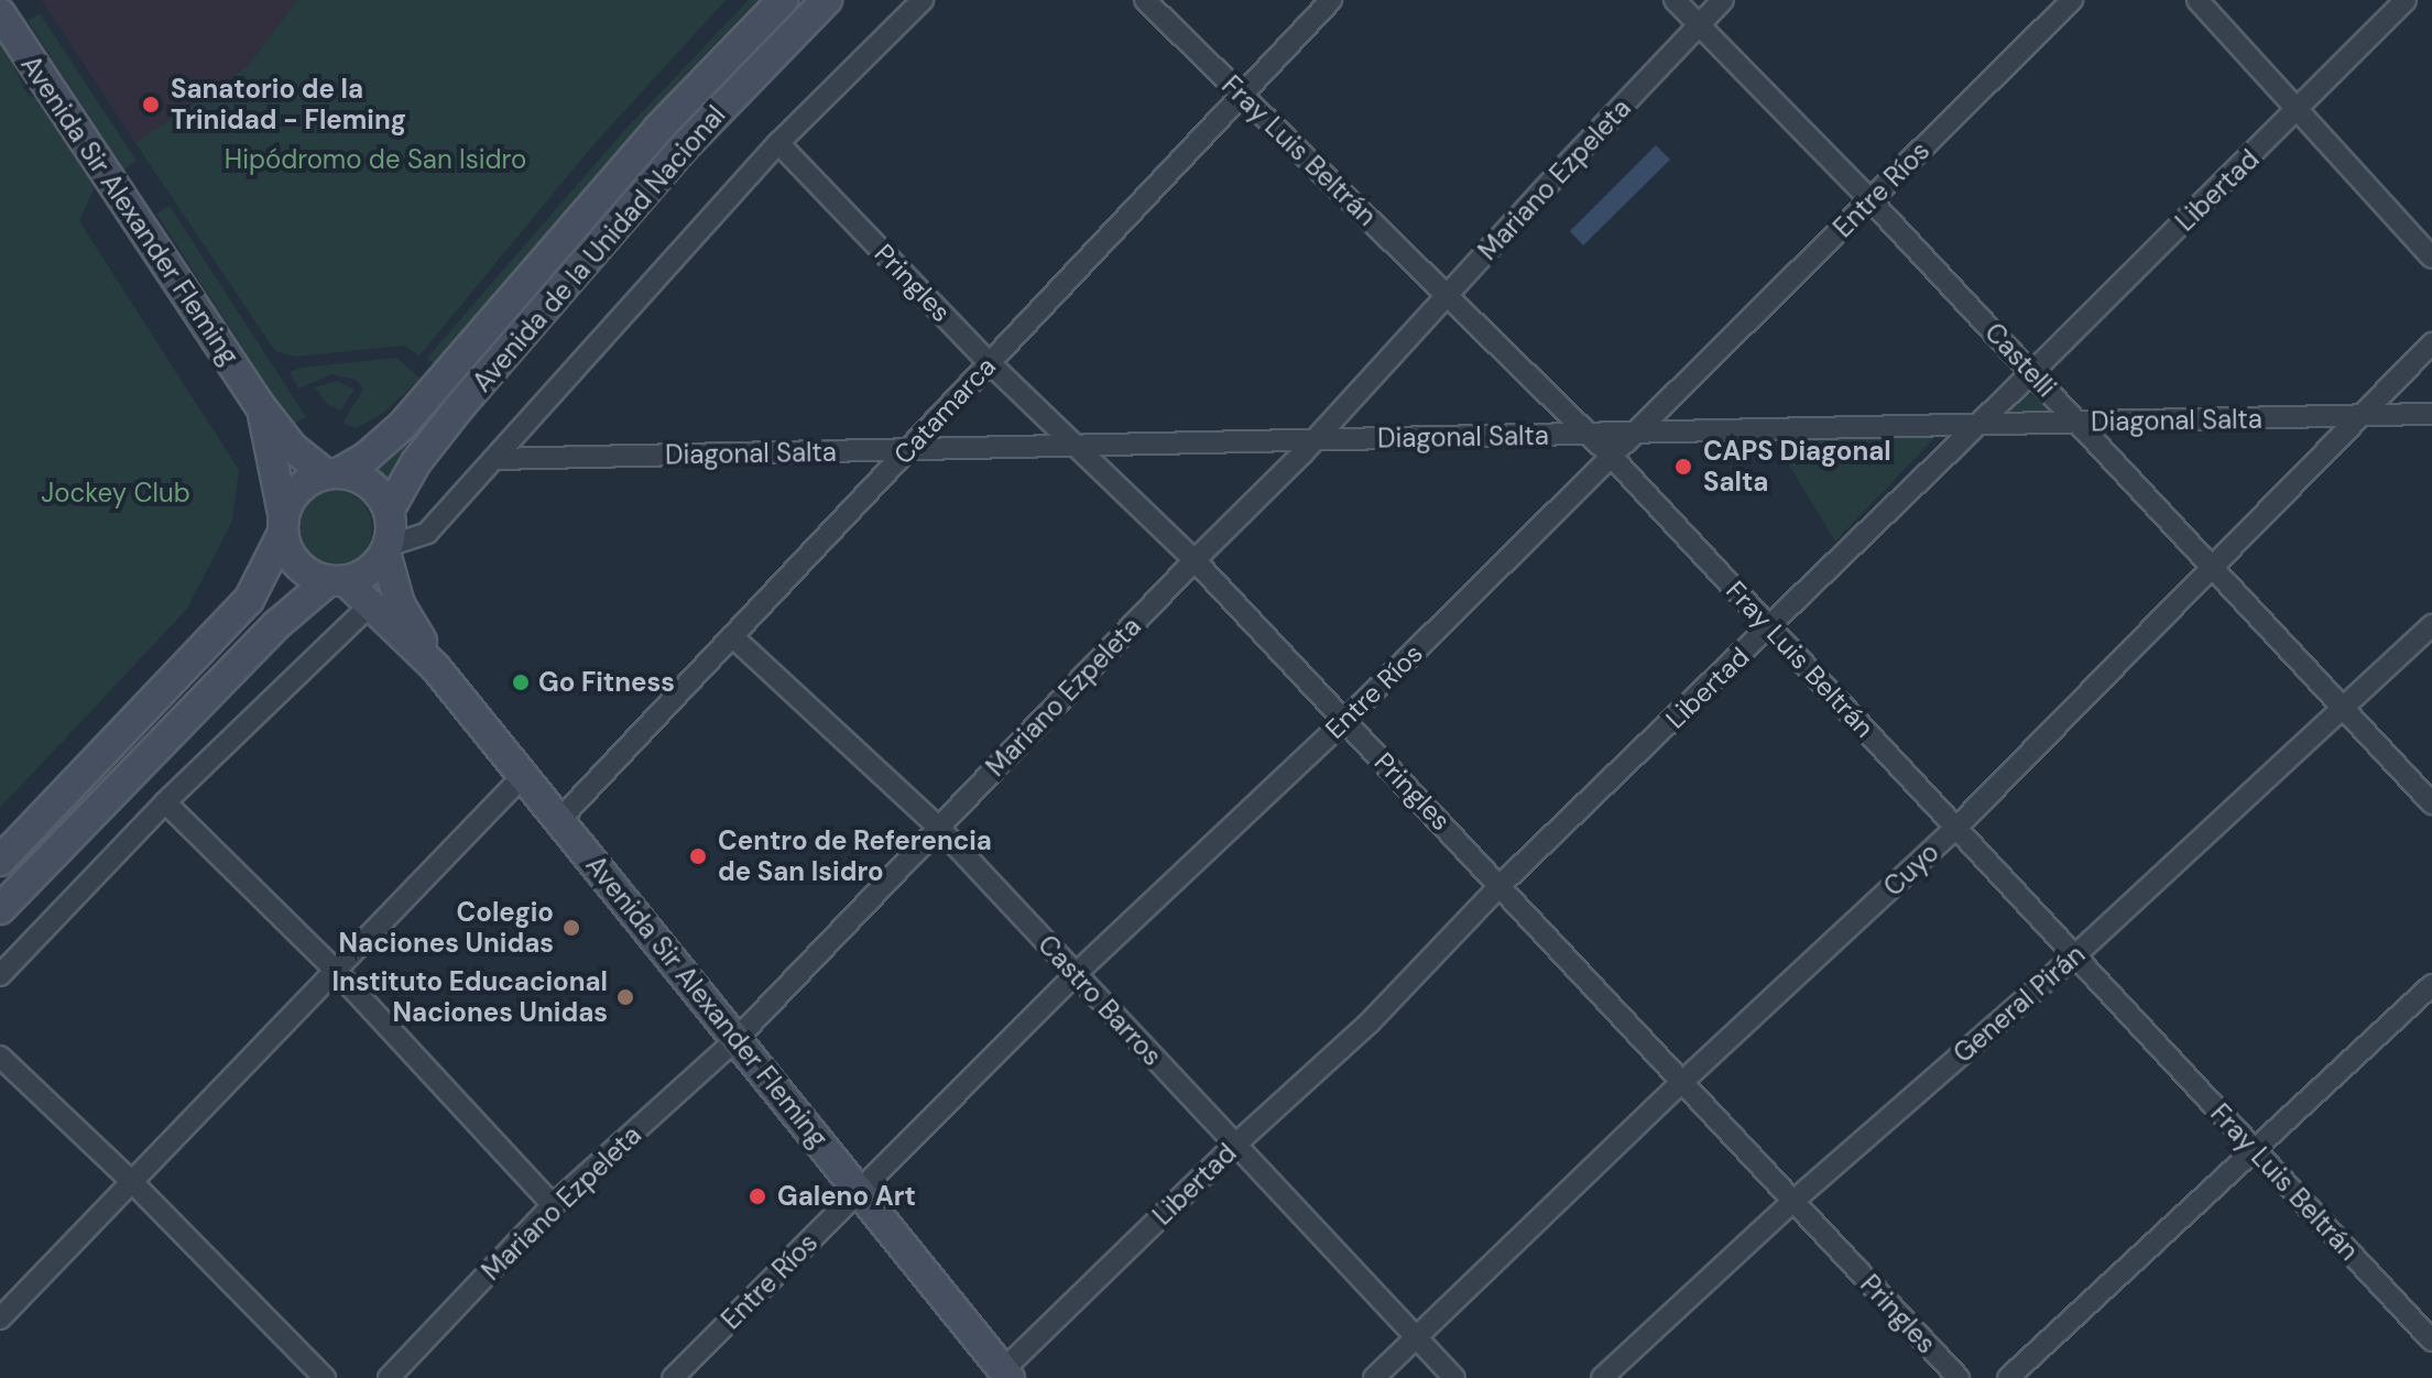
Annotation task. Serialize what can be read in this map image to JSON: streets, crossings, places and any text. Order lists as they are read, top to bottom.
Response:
{
  "streets": {
    "main road": ["Avenida Sir Alexander Fleming", "Avenida de la Unidad Nacional"],
    "street": [
      "Fray Luis Beltrán",
      "Mariano Ezpeleta",
      "Entre Ríos",
      "Libertad",
      "Pringles",
      "Castelli",
      "Catamarca",
      "Diagonal Salta",
      "Cuyo",
      "Castro Barros",
      "General Pirán"
    ]
  },
  "crossings": [
    ["Fray Luis Beltrán", "Mariano Ezpeleta"],
    ["Fray Luis Beltrán", "Entre Ríos"],
    ["Fray Luis Beltrán", "Libertad"],
    ["Fray Luis Beltrán", "Catamarca"],
    ["Fray Luis Beltrán", "Diagonal Salta"],
    ["Fray Luis Beltrán", "Cuyo"],
    ["Fray Luis Beltrán", "General Pirán"],
    ["Mariano Ezpeleta", "Avenida Sir Alexander Fleming"],
    ["Mariano Ezpeleta", "Pringles"],
    ["Mariano Ezpeleta", "Castelli"],
    ["Mariano Ezpeleta", "Diagonal Salta"],
    ["Mariano Ezpeleta", "Castro Barros"],
    ["Entre Ríos", "Avenida Sir Alexander Fleming"],
    ["Entre Ríos", "Pringles"],
    ["Entre Ríos", "Castelli"],
    ["Entre Ríos", "Diagonal Salta"],
    ["Entre Ríos", "Castro Barros"],
    ["Libertad", "Avenida Sir Alexander Fleming"],
    ["Libertad", "Pringles"],
    ["Libertad", "Castelli"],
    ["Libertad", "Diagonal Salta"],
    ["Libertad", "Castro Barros"],
    ["Avenida Sir Alexander Fleming", "Avenida de la Unidad Nacional"],
    ["Avenida Sir Alexander Fleming", "Catamarca"],
    ["Pringles", "Catamarca"],
    ["Pringles", "Diagonal Salta"],
    ["Pringles", "Cuyo"],
    ["Pringles", "General Pirán"],
    ["Castelli", "Diagonal Salta"],
    ["Castelli", "Cuyo"],
    ["Castelli", "General Pirán"],
    ["Catamarca", "Diagonal Salta"],
    ["Catamarca", "Castro Barros"],
    ["Diagonal Salta", "Cuyo"],
    ["Cuyo", "Castro Barros"]
  ],
  "parks": ["Hipódromo de San Isidro", "Jockey Club"],
  "places": [
    "Sanatorio de la Trinidad - Fleming",
    "CAPS Diagonal Salta",
    "Go Fitness",
    "Centro de Referencia de San Isidro",
    "Colegio Naciones Unidas",
    "Instituto Educacional Naciones Unidas",
    "Galeno Art"
  ]
}
